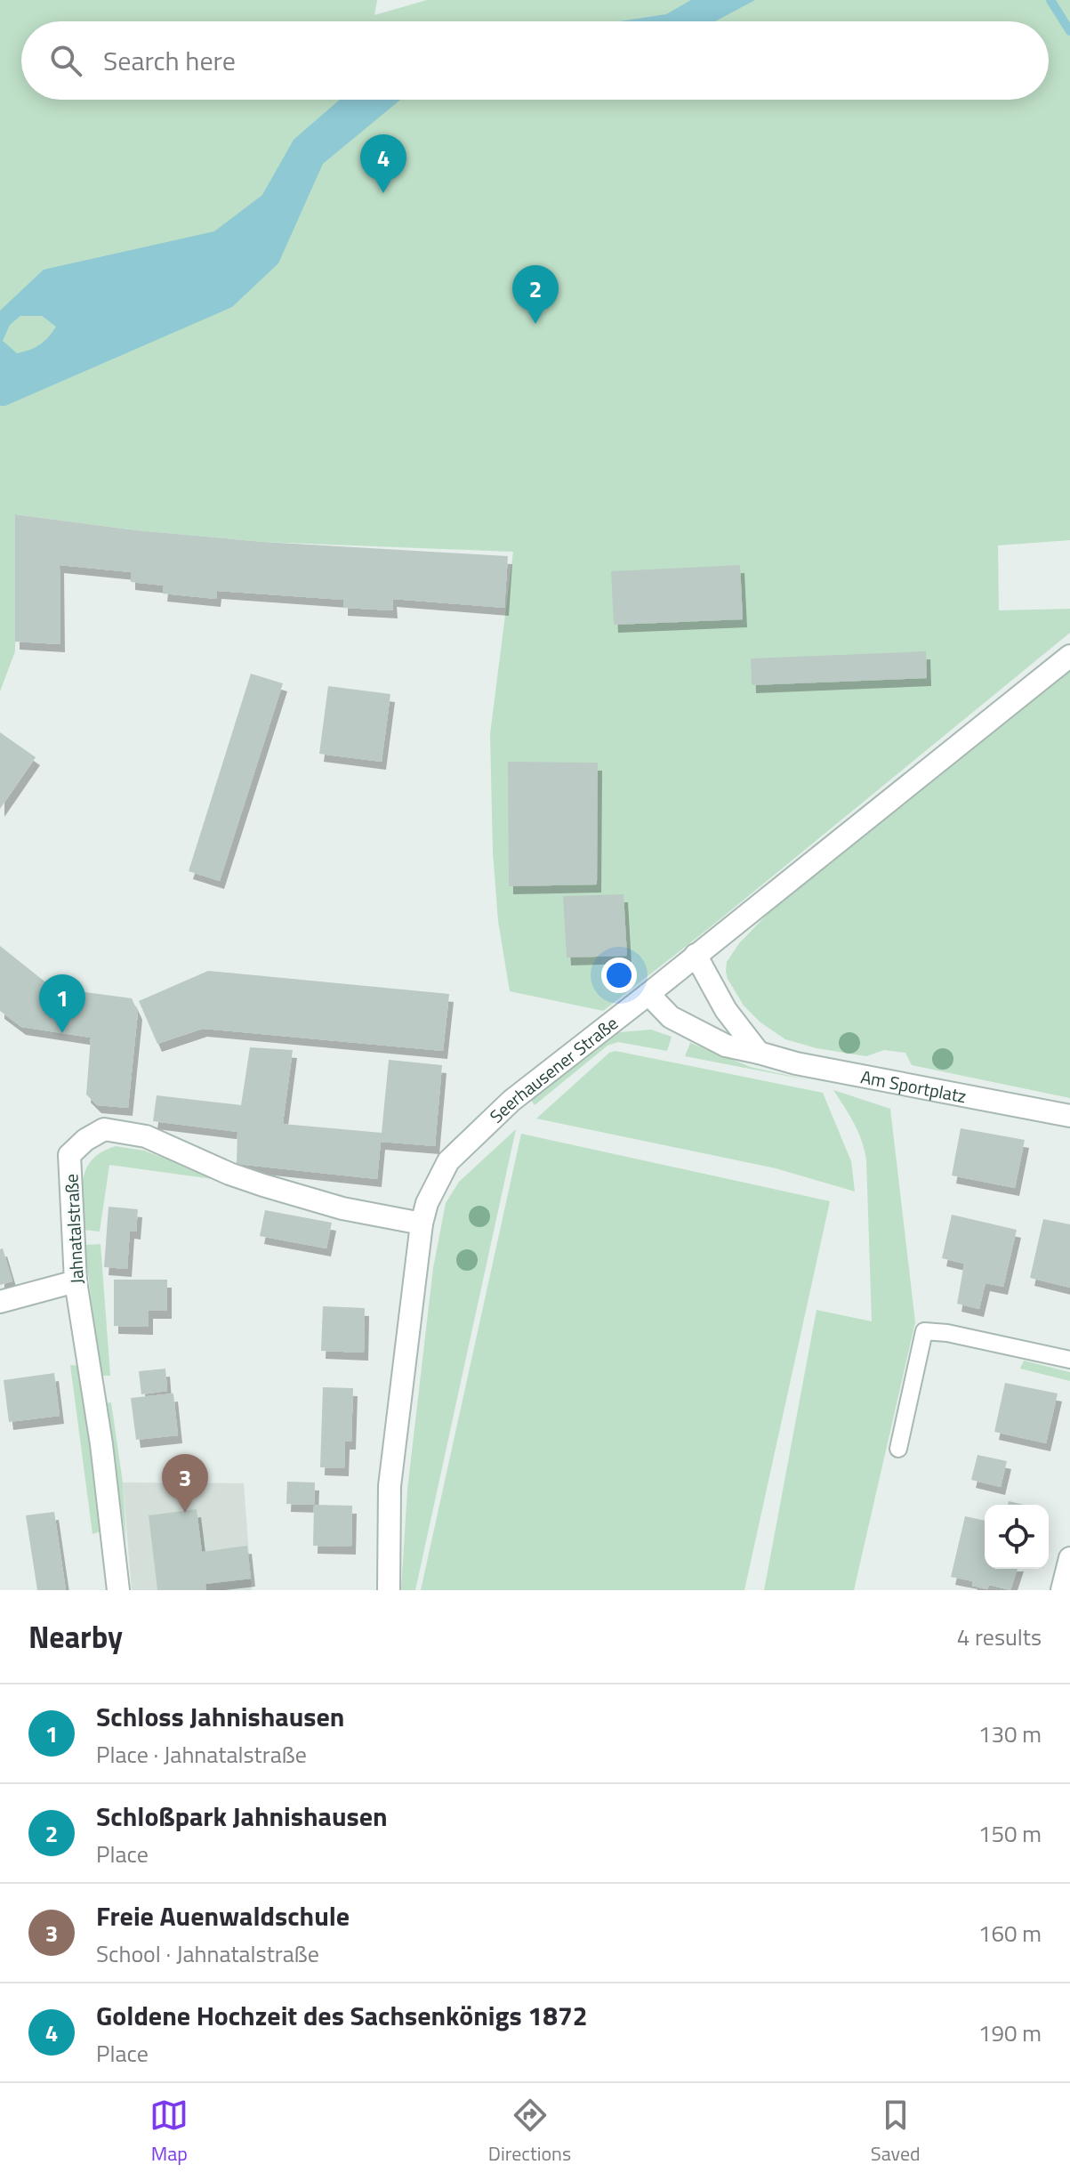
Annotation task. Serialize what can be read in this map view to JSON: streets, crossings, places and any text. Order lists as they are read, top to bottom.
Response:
{
  "streets": {
    "street": ["Seerhausener Straße", "Am Sportplatz", "Jahnatalstraße"]
  },
  "crossings": [
    ["Seerhausener Straße", "Am Sportplatz"],
    ["Seerhausener Straße", "Jahnatalstraße"]
  ],
  "page": {
    "search": "Search here",
    "pins": [
      "4",
      "2",
      "1",
      "3"
    ],
    "heading": ["Nearby", "4 results"],
    "list": [
      {
        "mark": "1",
        "name": "Schloss Jahnishausen",
        "note": "Place · Jahnatalstraße",
        "value": "130 m"
      },
      {
        "mark": "2",
        "name": "Schloßpark Jahnishausen",
        "note": "Place",
        "value": "150 m"
      },
      {
        "mark": "3",
        "name": "Freie Auenwaldschule",
        "note": "School · Jahnatalstraße",
        "value": "160 m"
      },
      {
        "mark": "4",
        "name": "Goldene Hochzeit des Sachsenkönigs 1872",
        "note": "Place",
        "value": "190 m"
      }
    ],
    "nav": ["Map", "Directions", "Saved"]
  }
}
